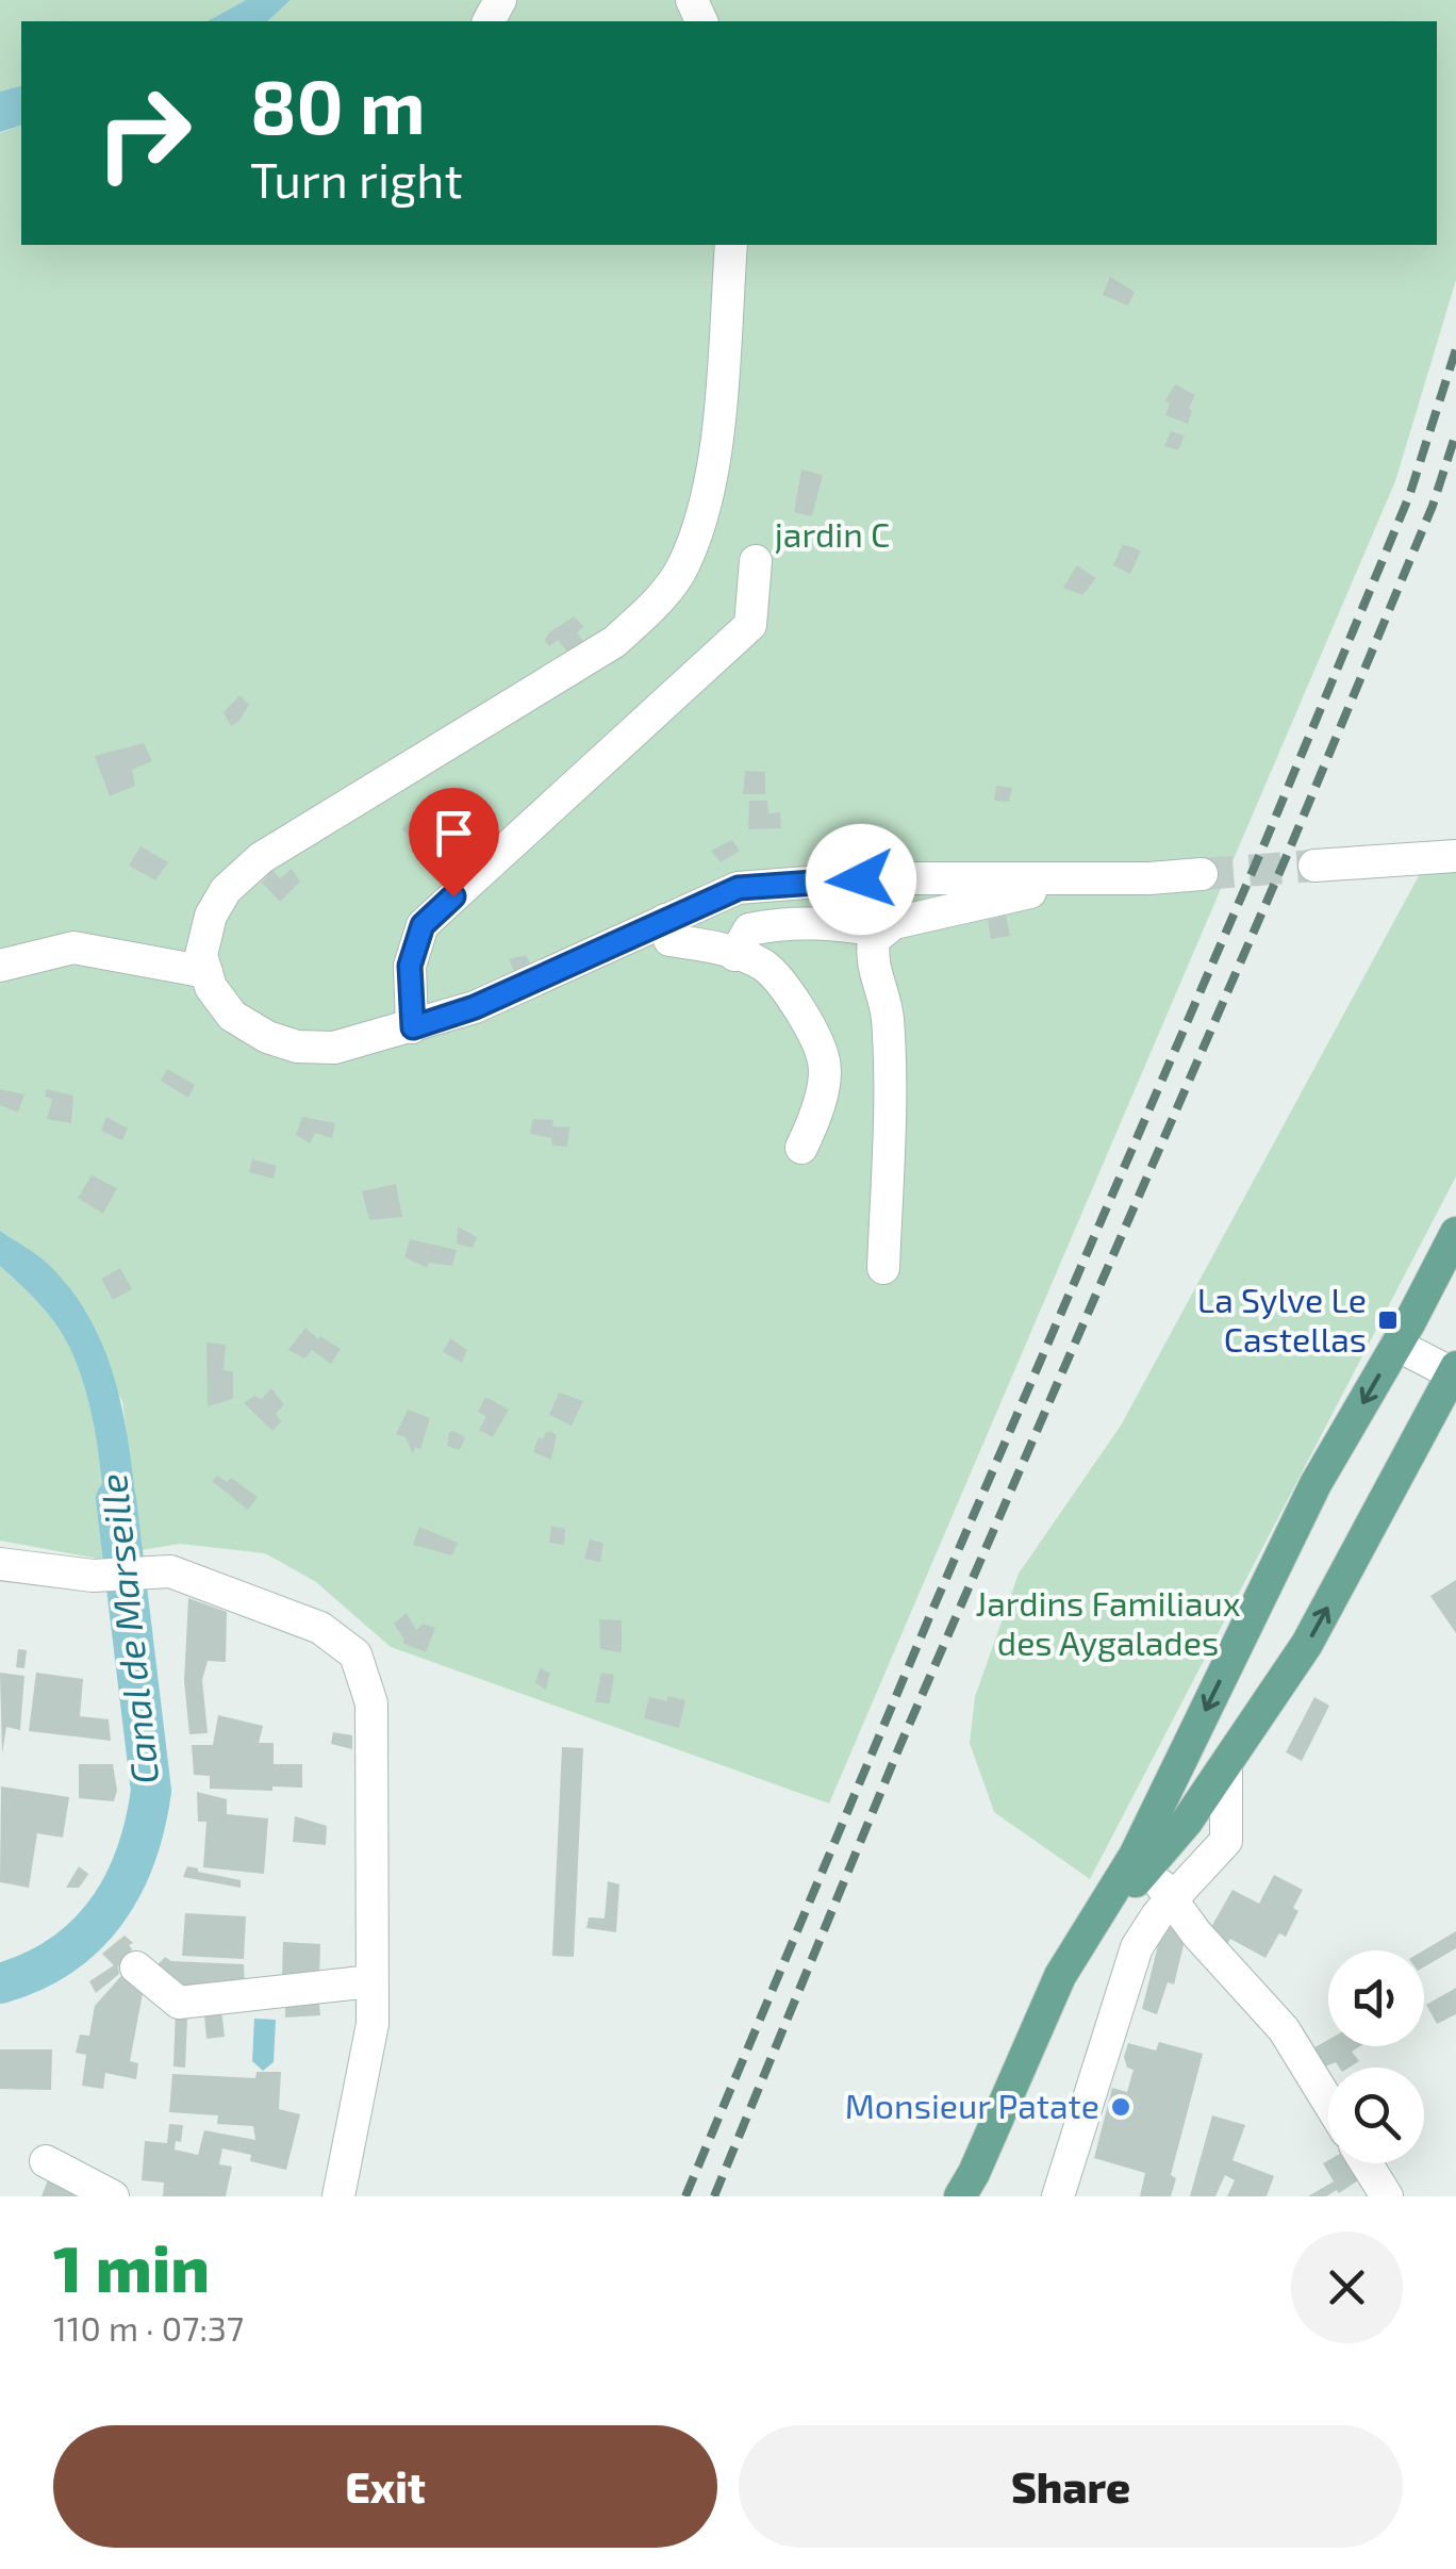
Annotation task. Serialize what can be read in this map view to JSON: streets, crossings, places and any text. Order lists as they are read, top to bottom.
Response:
{
  "water": ["Canal de Marseille"],
  "parks": ["jardin C", "Jardins Familiaux des Aygalades"],
  "places": {
    "transit": ["La Sylve Le Castellas"],
    "other": ["Monsieur Patate"]
  },
  "page": {
    "turn": ["80 m", "Turn right"],
    "heading": ["1 min", "110 m · 07:37"],
    "buttons": ["Exit", "Share"]
  }
}
